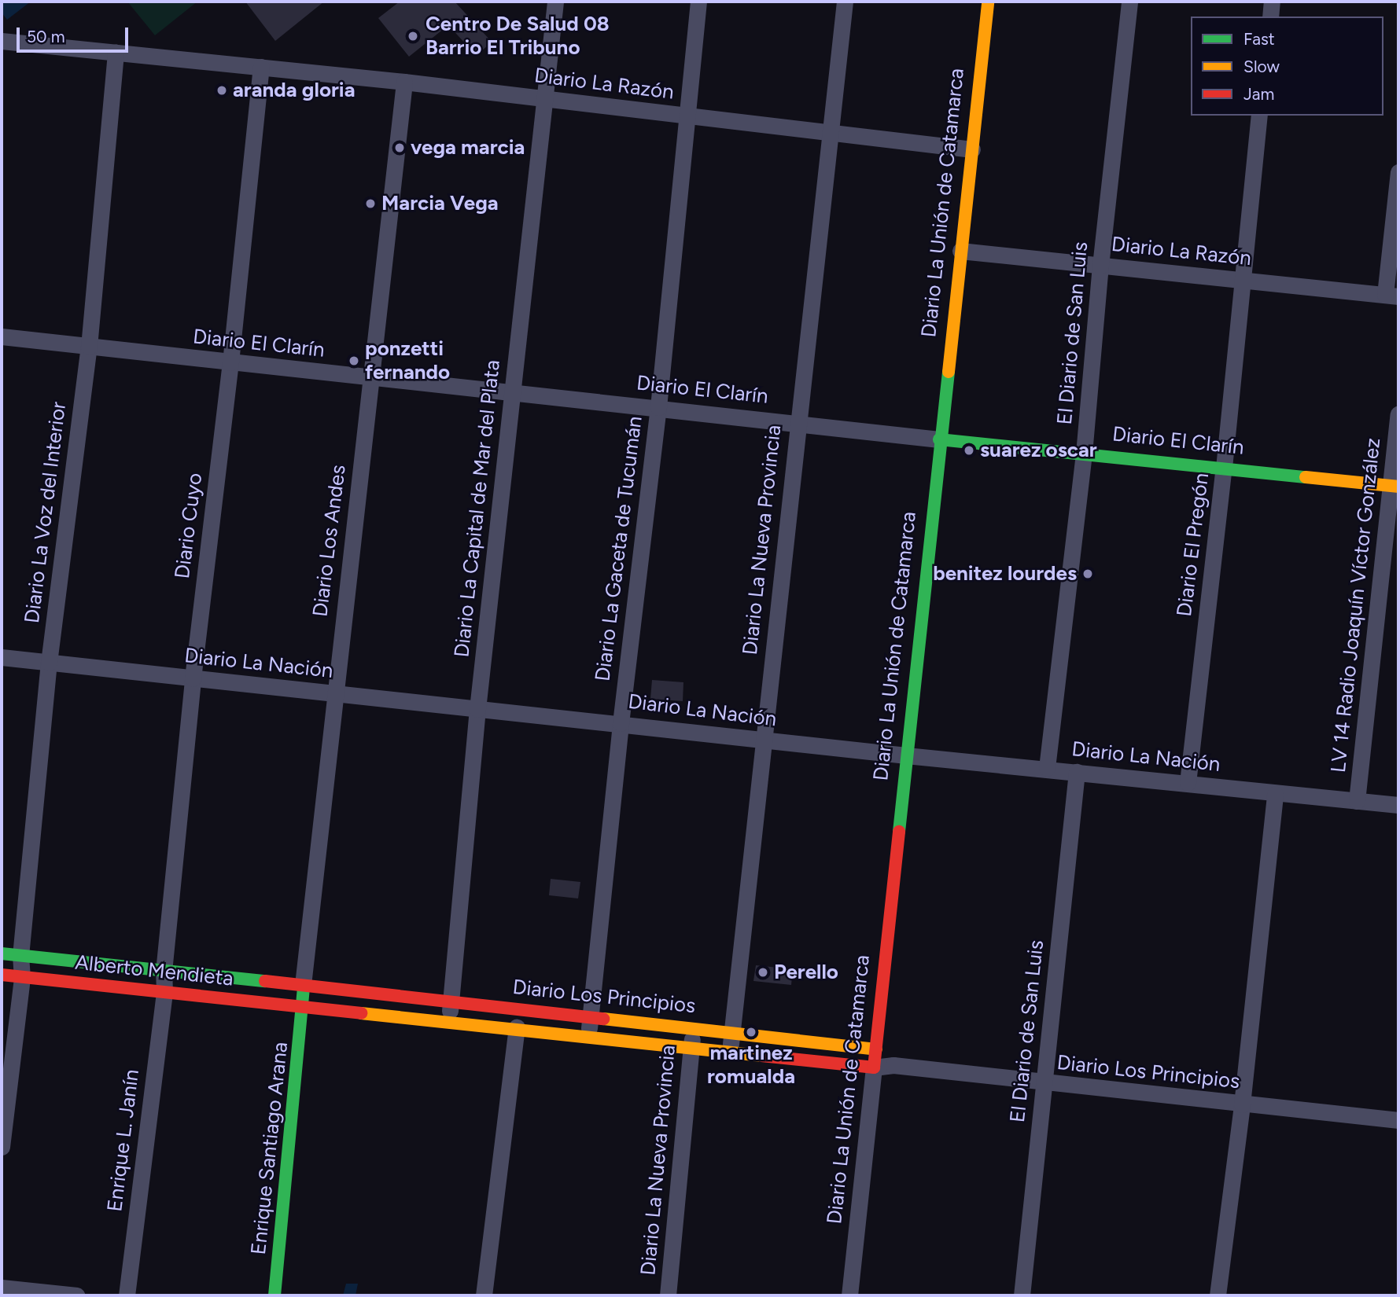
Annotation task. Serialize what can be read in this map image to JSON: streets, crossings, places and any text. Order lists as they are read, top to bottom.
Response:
{
  "streets": {
    "street": [
      "Diario La Razón",
      "Diario La Unión de Catamarca",
      "El Diario de San Luis",
      "Diario El Clarín",
      "Diario La Capital de Mar del Plata",
      "Diario La Voz del Interior",
      "Diario Cuyo",
      "Diario La Nueva Provincia",
      "Diario Los Andes",
      "Diario El Pregón",
      "Diario La Gaceta de Tucumán",
      "LV 14 Radio Joaquín Víctor González",
      "Diario La Nación",
      "Alberto Mendieta",
      "Diario Los Principios",
      "Enrique L. Janín",
      "Enrique Santiago Arana"
    ]
  },
  "crossings": [
    ["Diario La Razón", "Diario La Unión de Catamarca"],
    ["Diario La Razón", "El Diario de San Luis"],
    ["Diario La Razón", "Diario La Capital de Mar del Plata"],
    ["Diario La Razón", "Diario La Voz del Interior"],
    ["Diario La Razón", "Diario Cuyo"],
    ["Diario La Razón", "Diario La Nueva Provincia"],
    ["Diario La Razón", "Diario Los Andes"],
    ["Diario La Razón", "Diario El Pregón"],
    ["Diario La Razón", "Diario La Gaceta de Tucumán"],
    ["Diario La Unión de Catamarca", "Diario El Clarín"],
    ["Diario La Unión de Catamarca", "Diario La Nación"],
    ["Diario La Unión de Catamarca", "Diario Los Principios"],
    ["El Diario de San Luis", "Diario El Clarín"],
    ["El Diario de San Luis", "Diario La Nación"],
    ["El Diario de San Luis", "Diario Los Principios"],
    ["Diario El Clarín", "Diario La Capital de Mar del Plata"],
    ["Diario El Clarín", "Diario La Voz del Interior"],
    ["Diario El Clarín", "Diario Cuyo"],
    ["Diario El Clarín", "Diario La Nueva Provincia"],
    ["Diario El Clarín", "Diario Los Andes"],
    ["Diario El Clarín", "Diario El Pregón"],
    ["Diario El Clarín", "Diario La Gaceta de Tucumán"],
    ["Diario El Clarín", "LV 14 Radio Joaquín Víctor González"],
    ["Diario La Capital de Mar del Plata", "Diario La Nación"],
    ["Diario La Capital de Mar del Plata", "Diario Los Principios"],
    ["Diario La Voz del Interior", "Diario La Nación"],
    ["Diario La Voz del Interior", "Alberto Mendieta"],
    ["Diario Cuyo", "Diario La Nación"],
    ["Diario Cuyo", "Alberto Mendieta"],
    ["Diario Cuyo", "Enrique L. Janín"],
    ["Diario La Nueva Provincia", "Diario La Nación"],
    ["Diario La Nueva Provincia", "Diario Los Principios"],
    ["Diario Los Andes", "Diario La Nación"],
    ["Diario Los Andes", "Alberto Mendieta"],
    ["Diario Los Andes", "Diario Los Principios"],
    ["Diario Los Andes", "Enrique Santiago Arana"],
    ["Diario El Pregón", "Diario La Nación"],
    ["Diario La Gaceta de Tucumán", "Diario La Nación"],
    ["Diario La Gaceta de Tucumán", "Diario Los Principios"],
    ["LV 14 Radio Joaquín Víctor González", "Diario La Nación"],
    ["Alberto Mendieta", "Diario Los Principios"],
    ["Alberto Mendieta", "Enrique L. Janín"],
    ["Alberto Mendieta", "Enrique Santiago Arana"],
    ["Diario Los Principios", "Enrique Santiago Arana"]
  ],
  "places": [
    "Centro De Salud 08 Barrio El Tribuno",
    "aranda gloria",
    "vega marcia",
    "Marcia Vega",
    "ponzetti fernando",
    "suarez oscar",
    "benitez lourdes",
    "Perello",
    "martinez romualda"
  ],
  "legend": ["Fast", "Slow", "Jam"],
  "scale_bar": "50 m"
}
